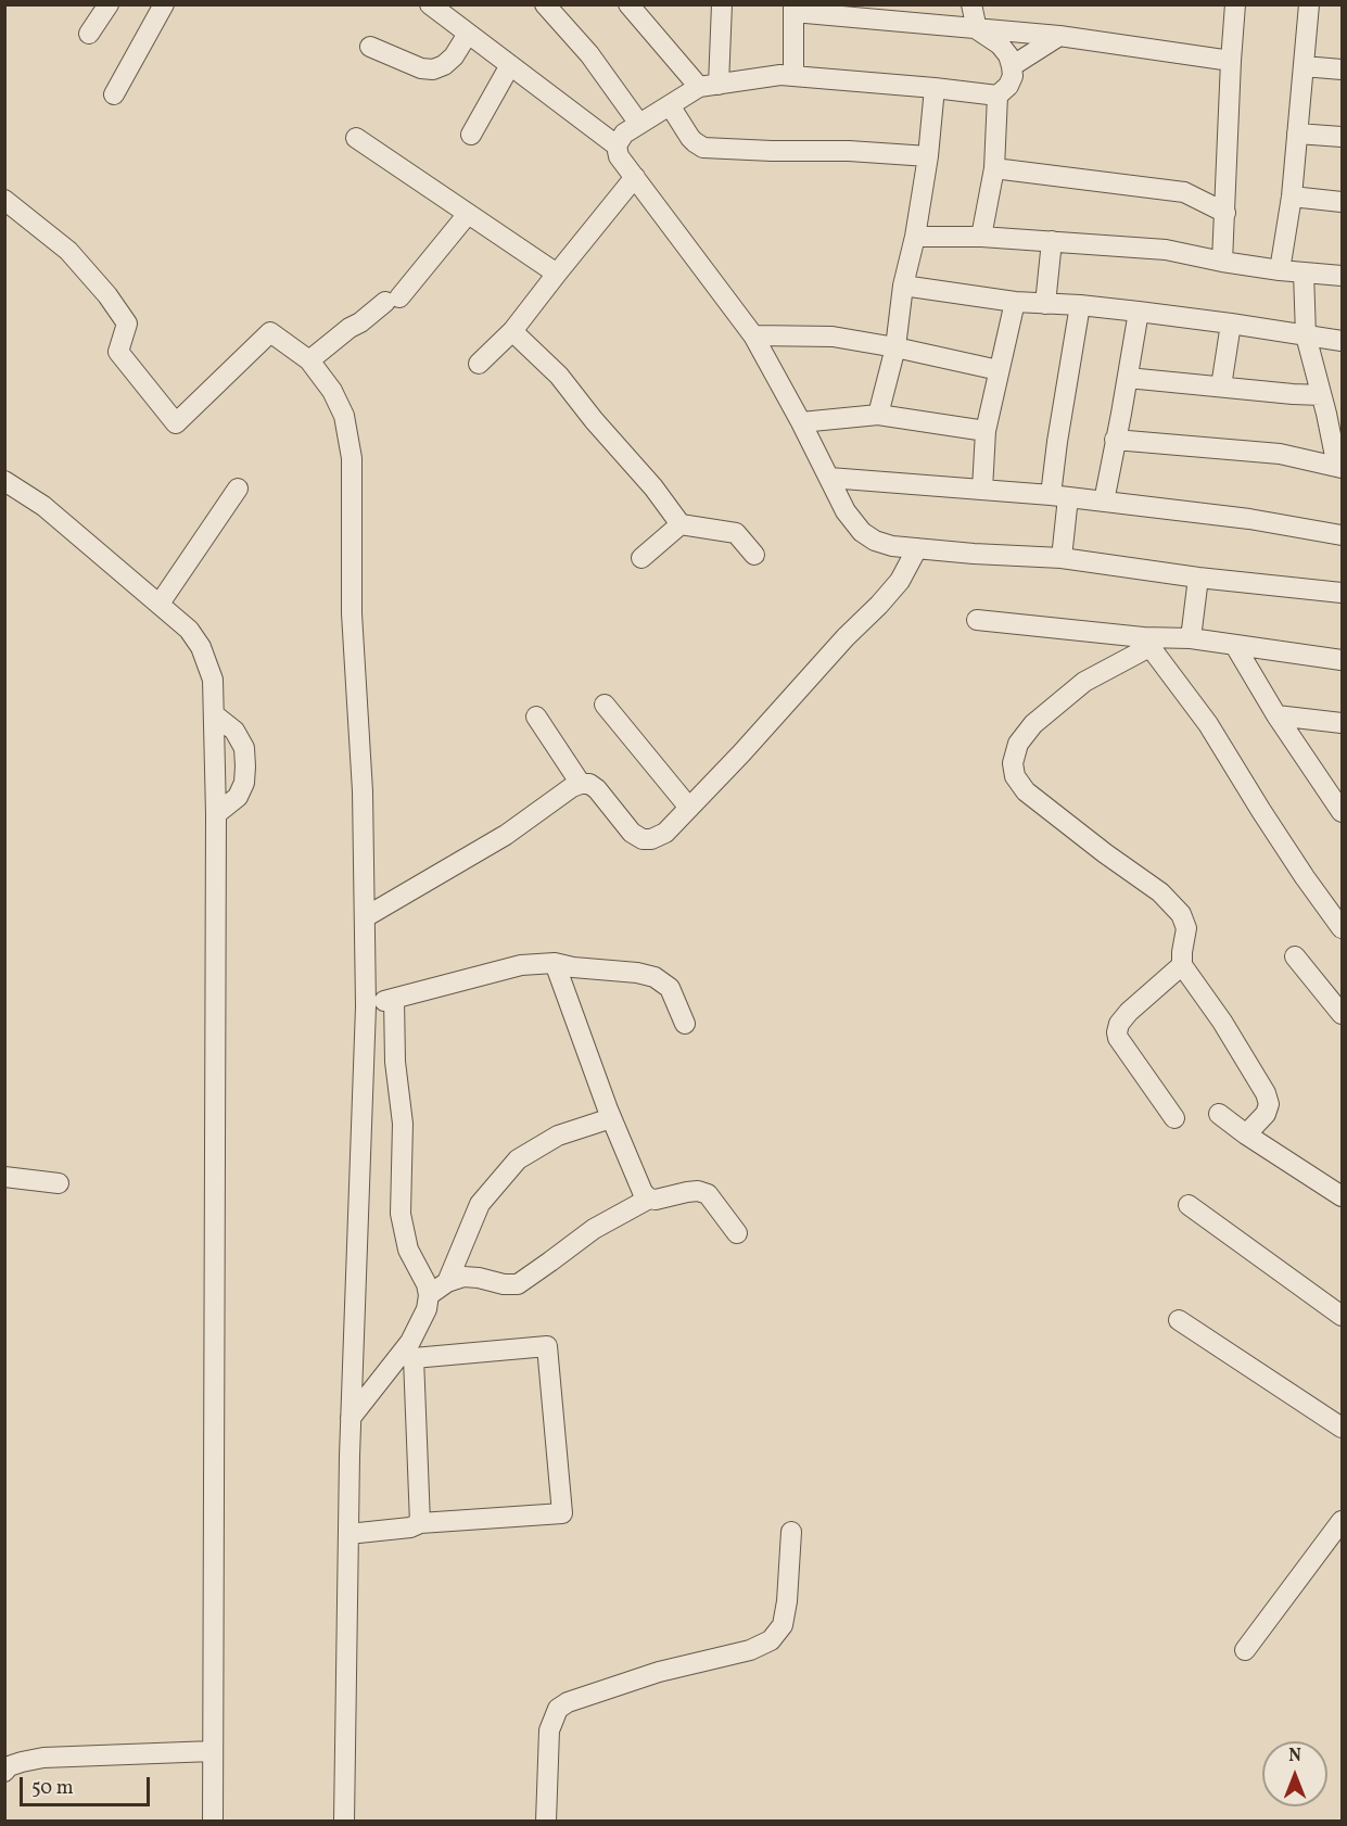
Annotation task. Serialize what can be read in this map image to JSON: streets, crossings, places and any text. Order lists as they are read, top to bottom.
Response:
{
  "scale_bar": "50 m",
  "north": "top"
}
